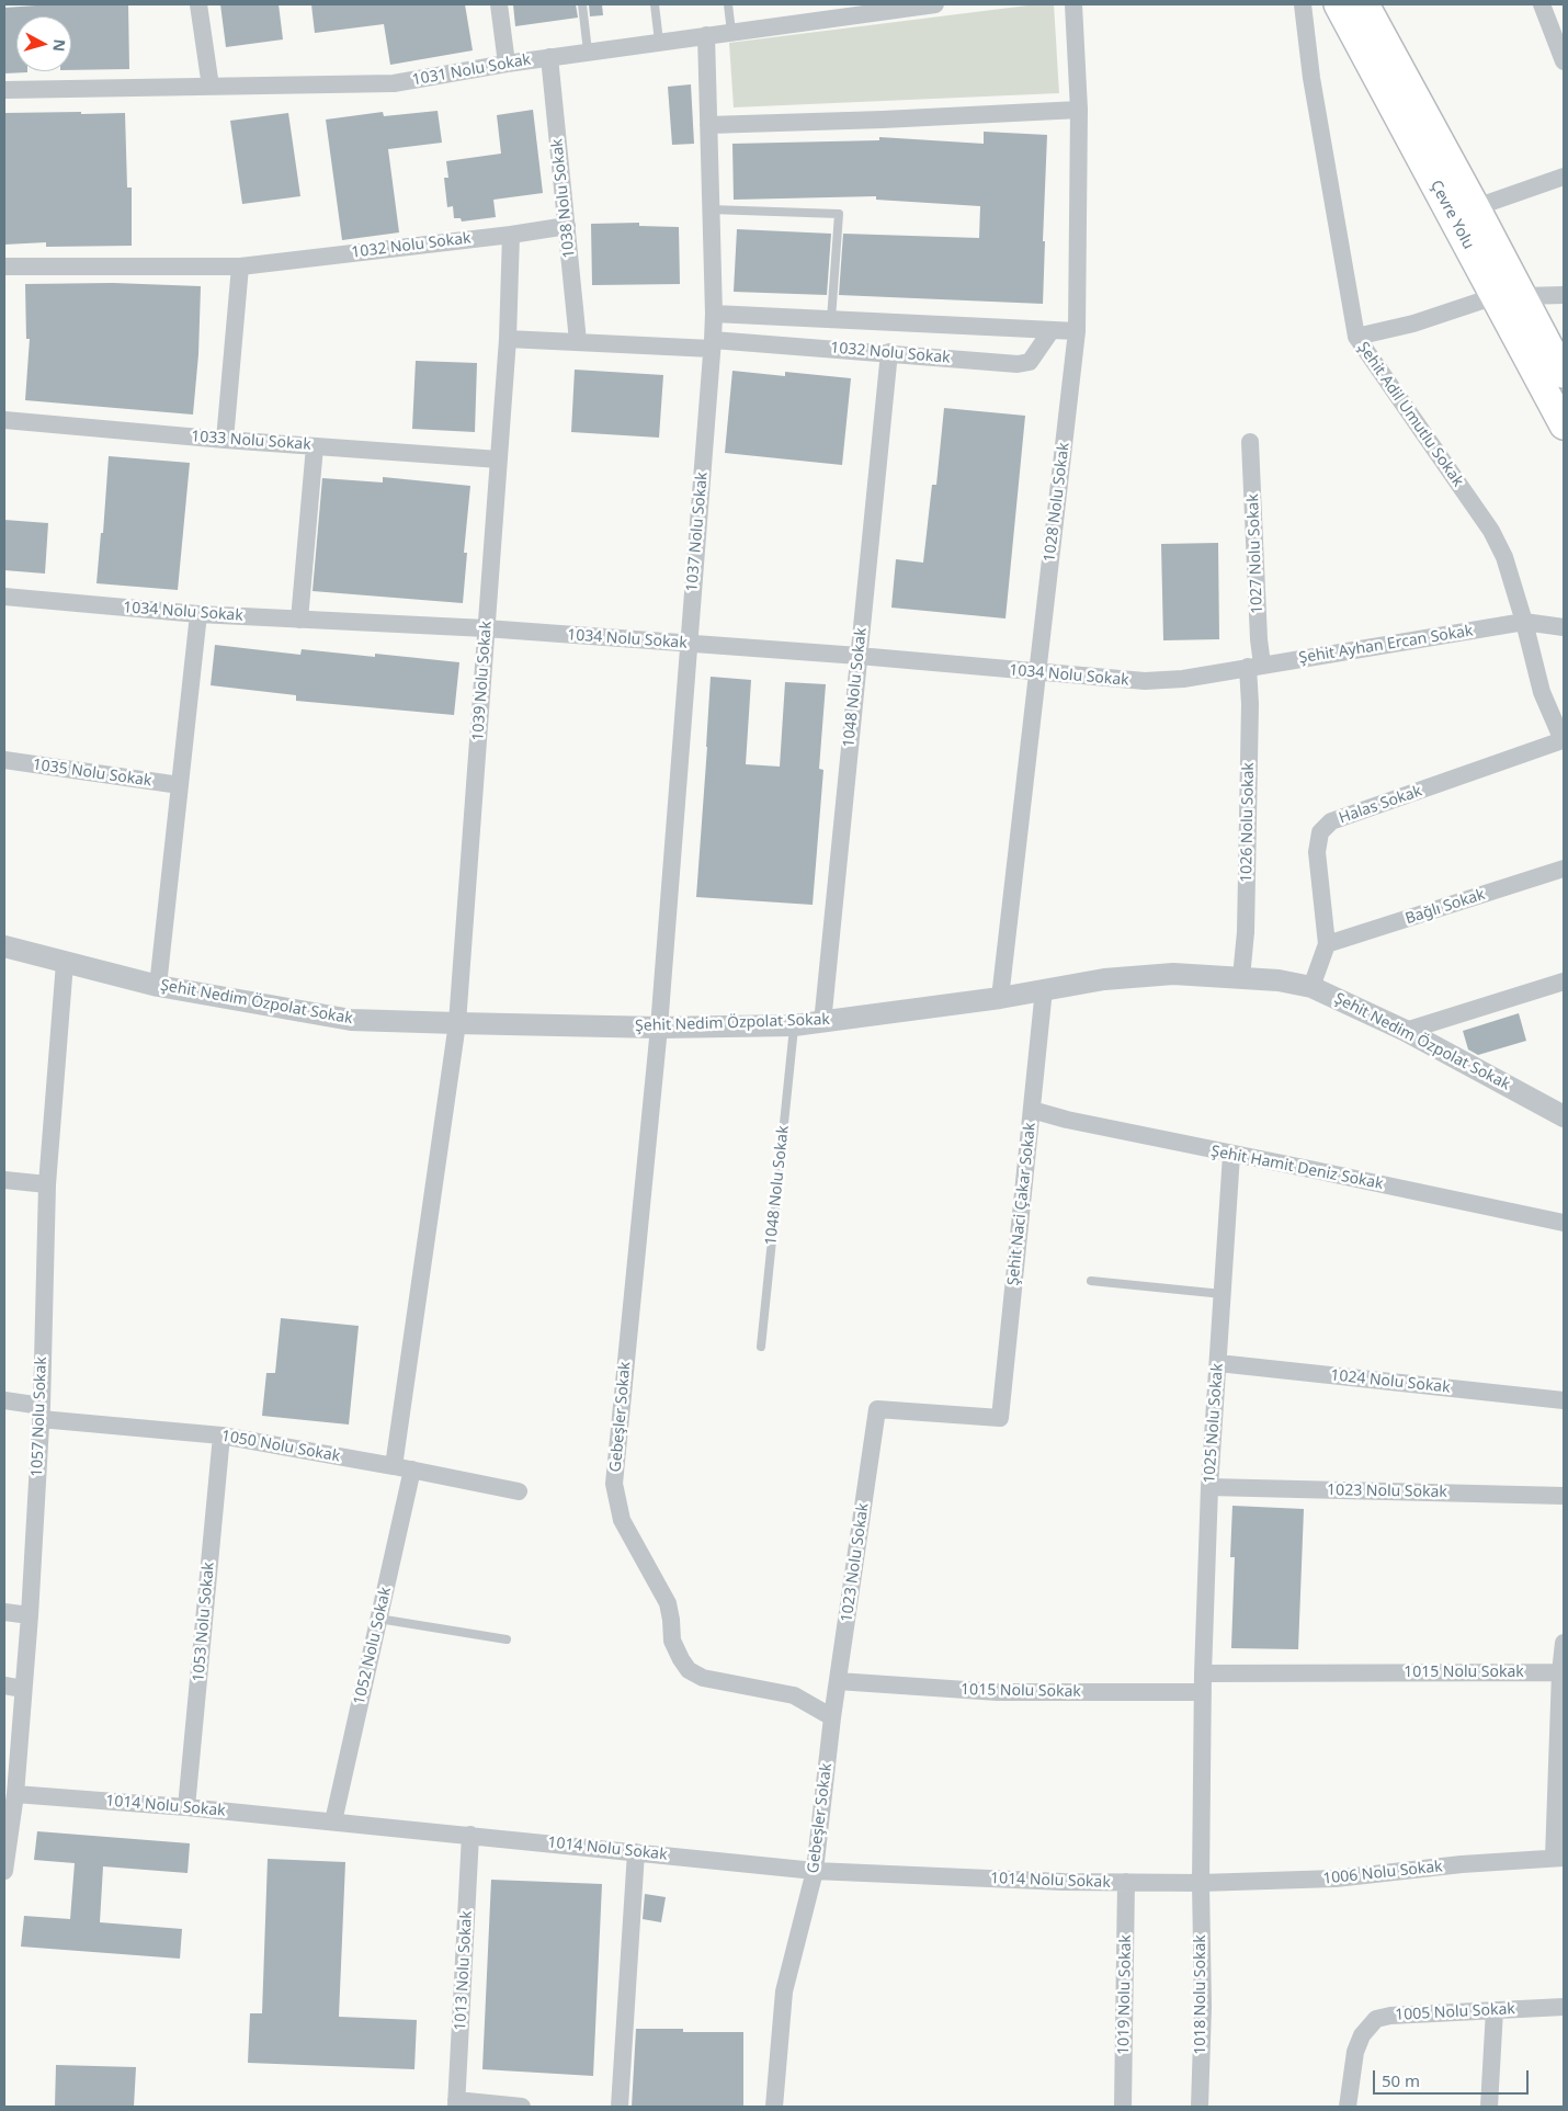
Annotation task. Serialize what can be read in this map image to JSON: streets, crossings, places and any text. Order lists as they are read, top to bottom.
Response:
{
  "streets": {
    "main road": ["Çevre Yolu"],
    "street": [
      "1031 Nolu Sokak",
      "1038 Nolu Sokak",
      "1032 Nolu Sokak",
      "Şehit Adil Umutlu Sokak",
      "1033 Nolu Sokak",
      "1028 Nolu Sokak",
      "1037 Nolu Sokak",
      "1027 Nolu Sokak",
      "1034 Nolu Sokak",
      "Şehit Ayhan Ercan Sokak",
      "1039 Nolu Sokak",
      "1048 Nolu Sokak",
      "1035 Nolu Sokak",
      "Halas Sokak",
      "1026 Nolu Sokak",
      "Bağlı Sokak",
      "Şehit Nedim Özpolat Sokak",
      "Şehit Hamit Deniz Sokak",
      "Şehit Naci Çakar Sokak",
      "1024 Nolu Sokak",
      "1057 Nolu Sokak",
      "Gebeşler Sokak",
      "1025 Nolu Sokak",
      "1050 Nolu Sokak",
      "1023 Nolu Sokak",
      "1053 Nolu Sokak",
      "1052 Nolu Sokak",
      "1015 Nolu Sokak",
      "1014 Nolu Sokak",
      "1006 Nolu Sokak",
      "1013 Nolu Sokak",
      "1019 Nolu Sokak",
      "1018 Nolu Sokak",
      "1005 Nolu Sokak"
    ]
  },
  "crossings": [
    ["1031 Nolu Sokak", "1038 Nolu Sokak"],
    ["1031 Nolu Sokak", "1037 Nolu Sokak"],
    ["1038 Nolu Sokak", "1032 Nolu Sokak"],
    ["1032 Nolu Sokak", "1037 Nolu Sokak"],
    ["1032 Nolu Sokak", "1039 Nolu Sokak"],
    ["1032 Nolu Sokak", "1048 Nolu Sokak"],
    ["Şehit Adil Umutlu Sokak", "Şehit Ayhan Ercan Sokak"],
    ["Şehit Adil Umutlu Sokak", "Halas Sokak"],
    ["1033 Nolu Sokak", "1039 Nolu Sokak"],
    ["1028 Nolu Sokak", "1034 Nolu Sokak"],
    ["1028 Nolu Sokak", "Şehit Nedim Özpolat Sokak"],
    ["1037 Nolu Sokak", "1034 Nolu Sokak"],
    ["1037 Nolu Sokak", "Şehit Nedim Özpolat Sokak"],
    ["1037 Nolu Sokak", "Gebeşler Sokak"],
    ["1027 Nolu Sokak", "1034 Nolu Sokak"],
    ["1027 Nolu Sokak", "Şehit Ayhan Ercan Sokak"],
    ["1027 Nolu Sokak", "1026 Nolu Sokak"],
    ["1034 Nolu Sokak", "Şehit Ayhan Ercan Sokak"],
    ["1034 Nolu Sokak", "1039 Nolu Sokak"],
    ["1034 Nolu Sokak", "1048 Nolu Sokak"],
    ["1034 Nolu Sokak", "1026 Nolu Sokak"],
    ["Şehit Ayhan Ercan Sokak", "1026 Nolu Sokak"],
    ["1039 Nolu Sokak", "Şehit Nedim Özpolat Sokak"],
    ["1039 Nolu Sokak", "1050 Nolu Sokak"],
    ["1048 Nolu Sokak", "Şehit Nedim Özpolat Sokak"],
    ["Halas Sokak", "Bağlı Sokak"],
    ["Halas Sokak", "Şehit Nedim Özpolat Sokak"],
    ["1026 Nolu Sokak", "Şehit Nedim Özpolat Sokak"],
    ["Şehit Nedim Özpolat Sokak", "Şehit Naci Çakar Sokak"],
    ["Şehit Nedim Özpolat Sokak", "1057 Nolu Sokak"],
    ["Şehit Nedim Özpolat Sokak", "Gebeşler Sokak"],
    ["Şehit Hamit Deniz Sokak", "Şehit Naci Çakar Sokak"],
    ["Şehit Hamit Deniz Sokak", "1025 Nolu Sokak"],
    ["Şehit Naci Çakar Sokak", "1023 Nolu Sokak"],
    ["1024 Nolu Sokak", "1025 Nolu Sokak"],
    ["1057 Nolu Sokak", "1050 Nolu Sokak"],
    ["1057 Nolu Sokak", "1014 Nolu Sokak"],
    ["Gebeşler Sokak", "1023 Nolu Sokak"],
    ["Gebeşler Sokak", "1014 Nolu Sokak"],
    ["1025 Nolu Sokak", "1023 Nolu Sokak"],
    ["1025 Nolu Sokak", "1015 Nolu Sokak"],
    ["1025 Nolu Sokak", "1018 Nolu Sokak"],
    ["1050 Nolu Sokak", "1053 Nolu Sokak"],
    ["1050 Nolu Sokak", "1052 Nolu Sokak"],
    ["1023 Nolu Sokak", "1015 Nolu Sokak"],
    ["1053 Nolu Sokak", "1014 Nolu Sokak"],
    ["1052 Nolu Sokak", "1014 Nolu Sokak"],
    ["1015 Nolu Sokak", "1018 Nolu Sokak"],
    ["1014 Nolu Sokak", "1006 Nolu Sokak"],
    ["1014 Nolu Sokak", "1013 Nolu Sokak"],
    ["1014 Nolu Sokak", "1019 Nolu Sokak"],
    ["1014 Nolu Sokak", "1018 Nolu Sokak"],
    ["1006 Nolu Sokak", "1018 Nolu Sokak"]
  ],
  "scale_bar": "50 m",
  "north": "right"
}
